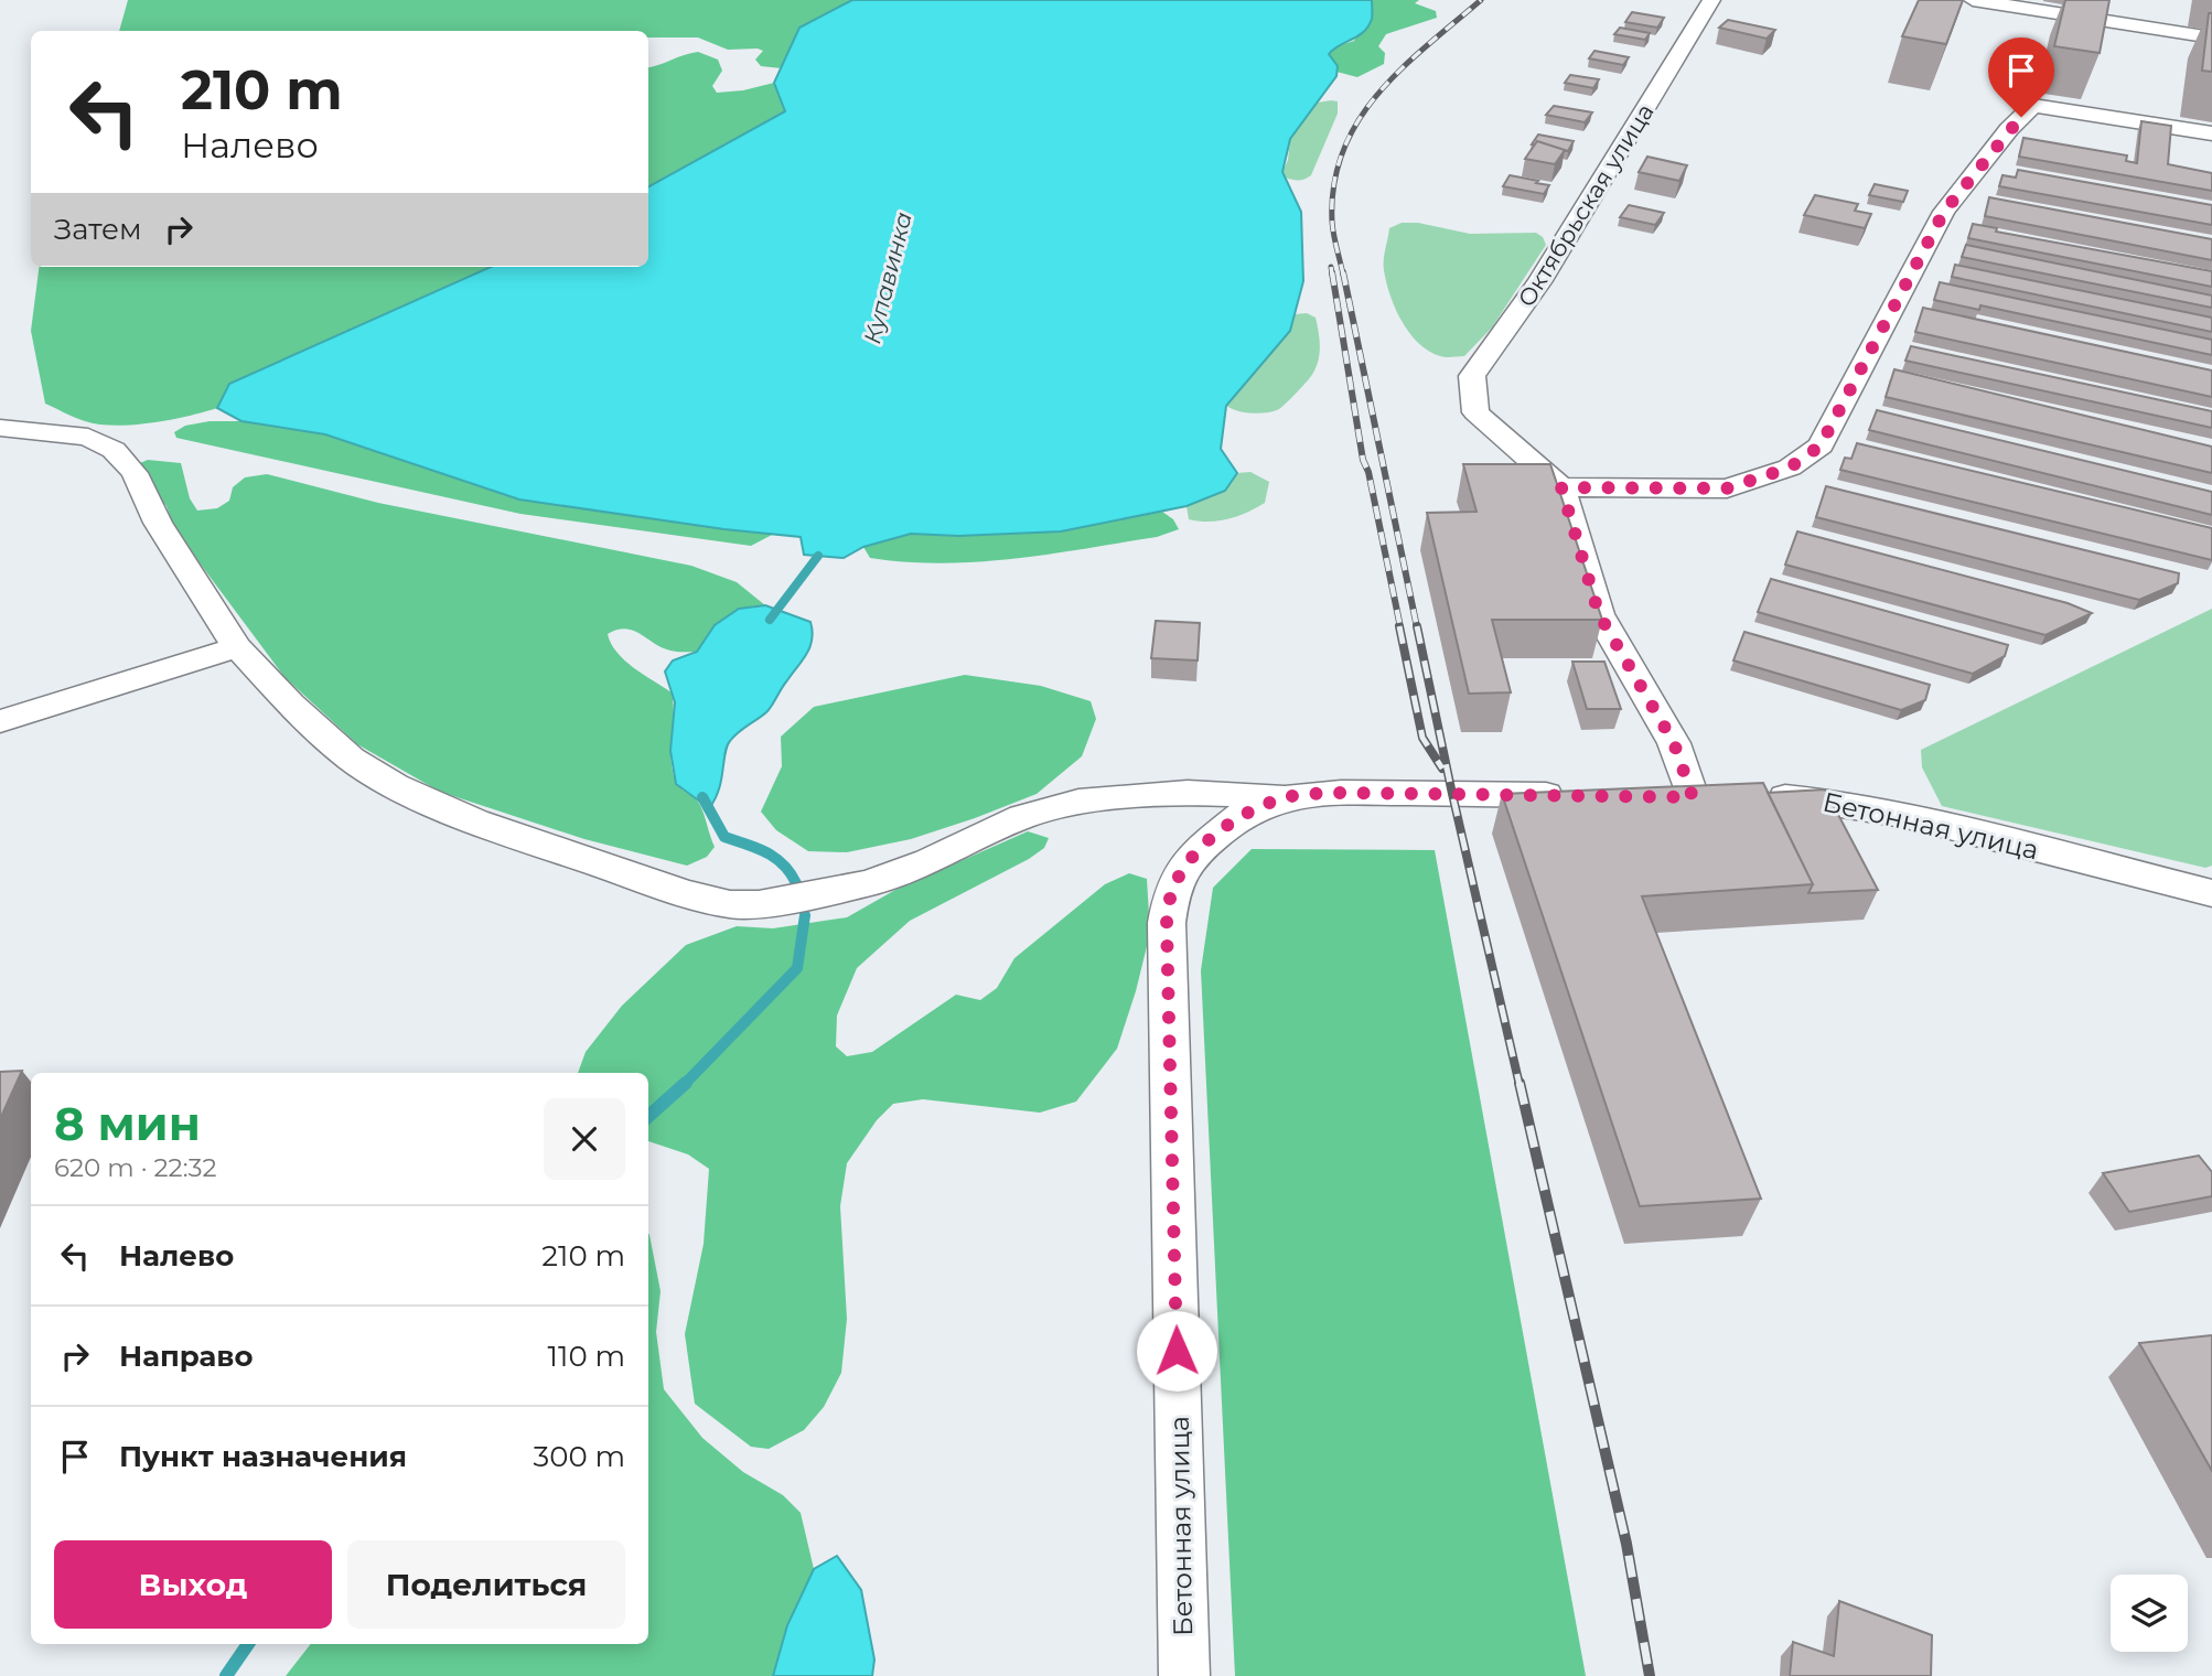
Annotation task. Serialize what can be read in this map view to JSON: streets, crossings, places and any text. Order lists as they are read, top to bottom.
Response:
{
  "streets": {
    "street": ["Октябрьская улица", "Бетонная улица"]
  },
  "water": ["Купавинка"],
  "page": {
    "turn": ["210 m", "Налево"],
    "then": "Затем",
    "heading": ["8 мин", "620 m · 22:32"],
    "list": [
      {
        "name": "Налево",
        "value": "210 m"
      },
      {
        "name": "Направо",
        "value": "110 m"
      },
      {
        "name": "Пункт назначения",
        "value": "300 m"
      }
    ],
    "buttons": ["Выход", "Поделиться"]
  }
}
